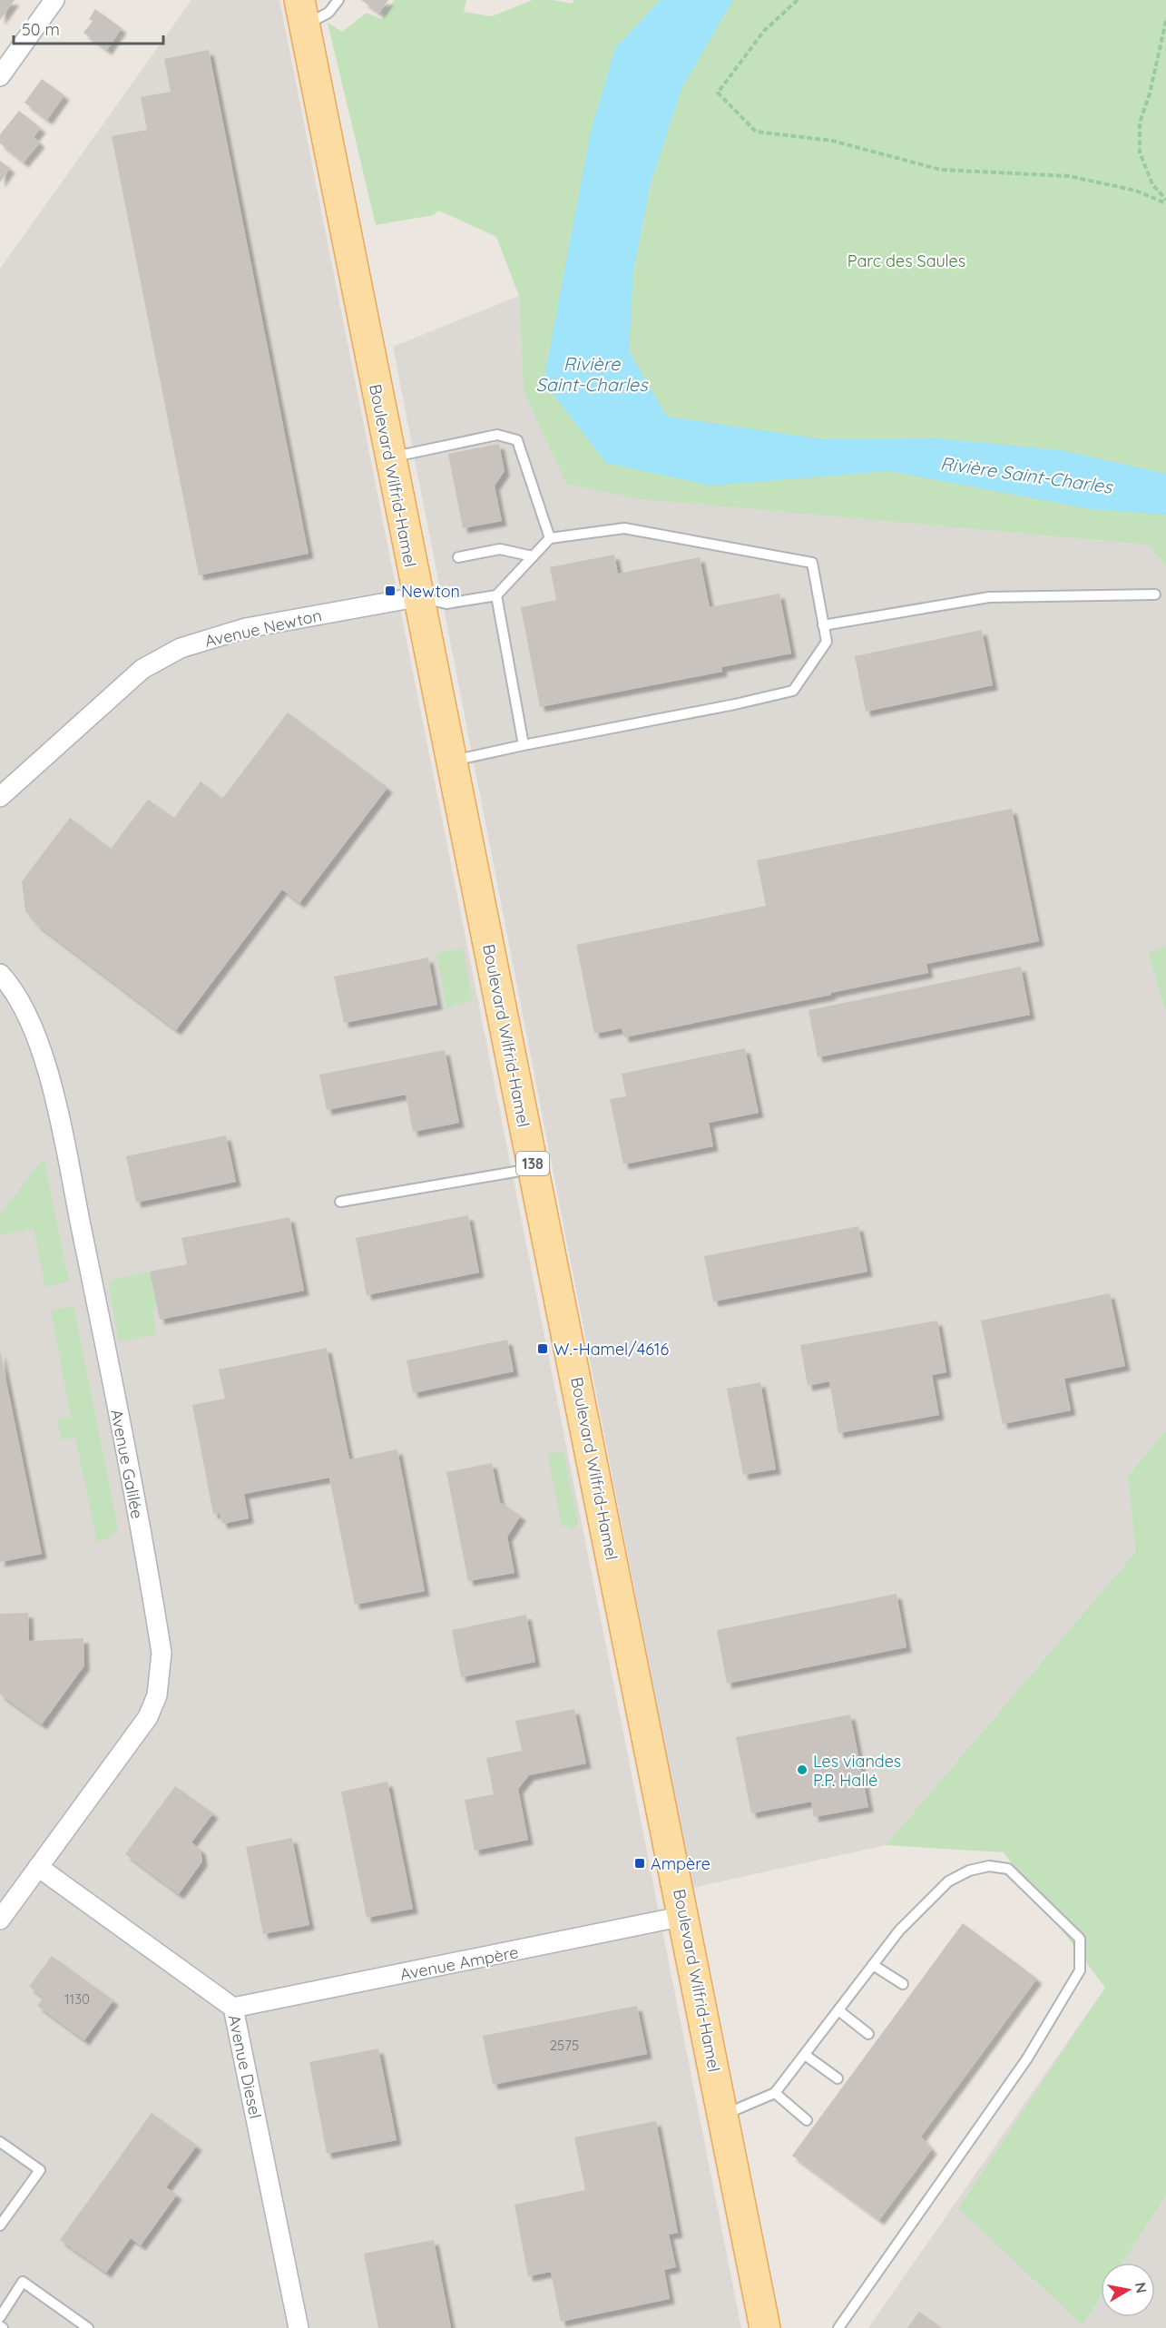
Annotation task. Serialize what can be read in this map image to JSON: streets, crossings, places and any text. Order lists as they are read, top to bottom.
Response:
{
  "streets": {
    "main road": ["Boulevard Wilfrid-Hamel", "138"],
    "street": [
      "Avenue Newton",
      "Avenue Galilée",
      "Avenue Ampère",
      "Avenue Diesel"
    ]
  },
  "crossings": [
    ["Boulevard Wilfrid-Hamel", "Avenue Newton"],
    ["Boulevard Wilfrid-Hamel", "Avenue Ampère"],
    ["Avenue Galilée", "Avenue Diesel"],
    ["Avenue Ampère", "Avenue Diesel"]
  ],
  "water": ["Rivière Saint-Charles"],
  "parks": ["Parc des Saules"],
  "places": {
    "transit": ["Newton", "W.-Hamel/4616", "Ampère"],
    "other": ["Les viandes P.P. Hallé"]
  },
  "house_numbers": ["1130", "2575"],
  "scale_bar": "50 m",
  "north": "right"
}
